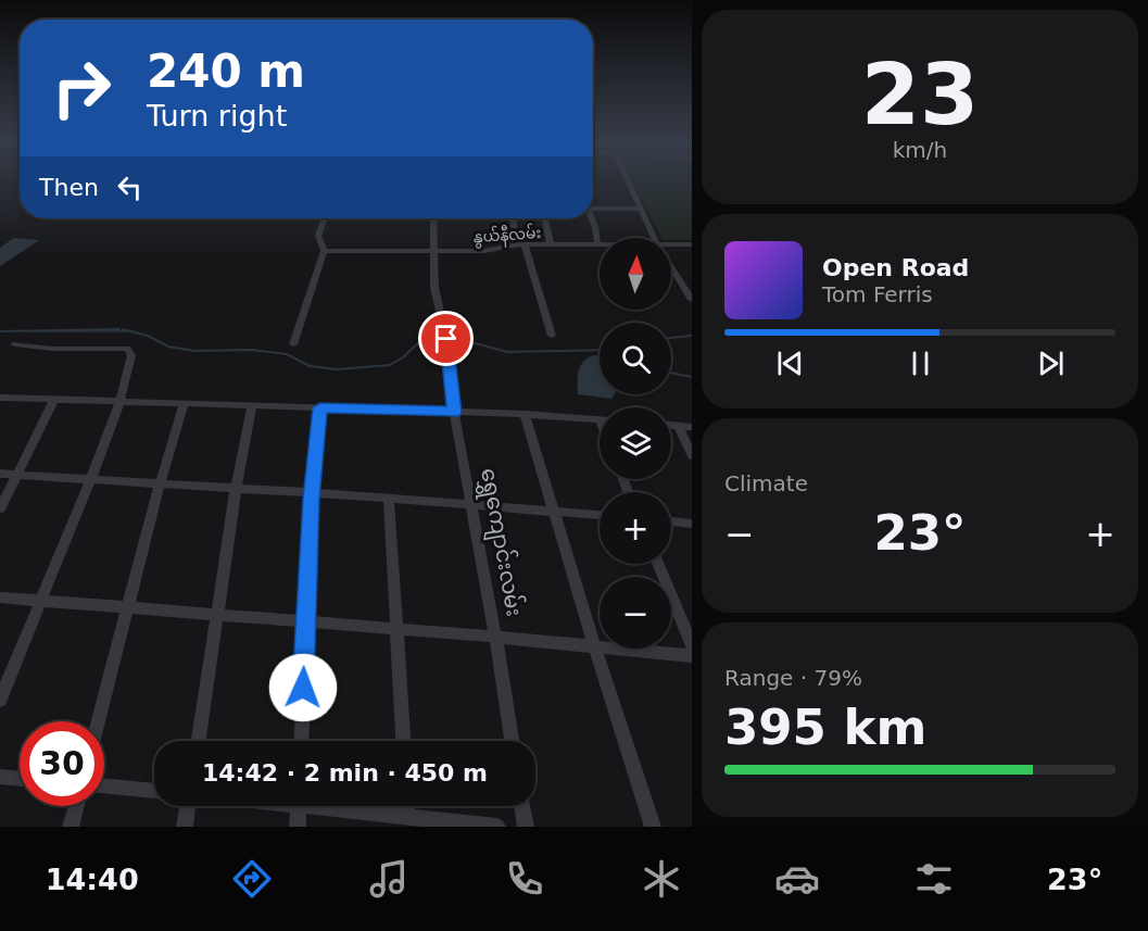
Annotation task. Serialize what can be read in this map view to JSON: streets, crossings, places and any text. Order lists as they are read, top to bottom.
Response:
{
  "streets": {
    "street": ["နွယ်နီလမ်း", "ရွှေကျောင်းလမ်း"]
  },
  "crossings": [
    ["နွယ်နီလမ်း", "ရွှေကျောင်းလမ်း"]
  ],
  "north": "top",
  "page": {
    "tile": [
      ["23", "km/h"],
      "Climate",
      ["Range · 79%", "395 km"]
    ],
    "turn": ["240 m", "Turn right"],
    "then": "Then",
    "map_buttons": ["+", "−"],
    "song": ["Open Road", "Tom Ferris"],
    "heat": ["−", "23°", "+"],
    "limit": "30",
    "trip": "14:42 · 2 min · 450 m",
    "tabs": ["14:40", "23°"]
  }
}
